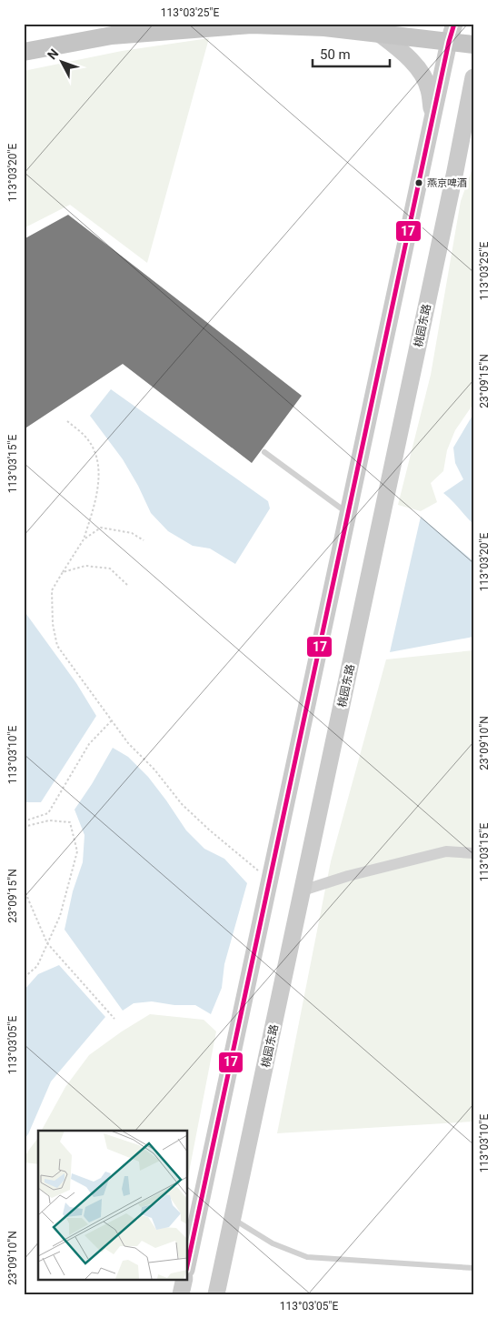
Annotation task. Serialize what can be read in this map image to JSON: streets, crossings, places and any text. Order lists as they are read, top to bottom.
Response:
{
  "streets": {
    "main road": ["桃园东路"]
  },
  "places": ["燕京啤酒"],
  "lines": ["transit line 17"],
  "scale_bar": "50 m",
  "north": "top left",
  "coordinates": [
    "113°03'25\"E",
    "113°03'20\"E",
    "23°09'15\"N",
    "113°03'15\"E",
    "23°09'10\"N",
    "113°03'10\"E",
    "113°03'05\"E"
  ]
}
